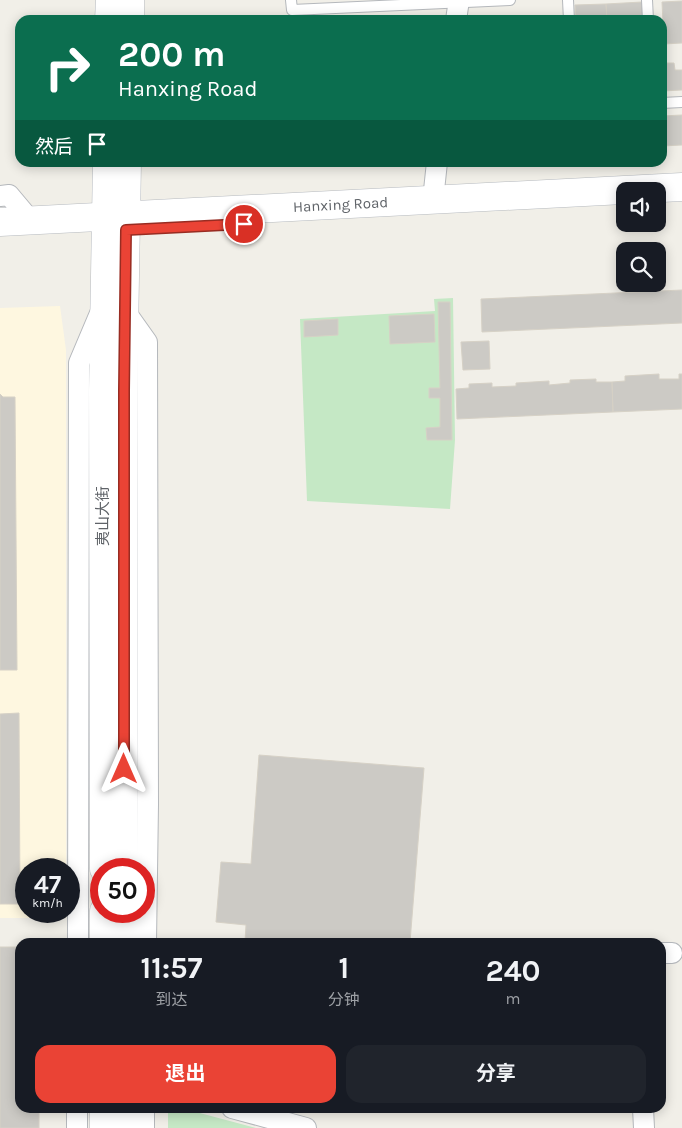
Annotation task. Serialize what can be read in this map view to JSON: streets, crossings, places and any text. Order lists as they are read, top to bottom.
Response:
{
  "streets": {
    "main road": ["Hanxing Road", "夷山大街"]
  },
  "crossings": [
    ["Hanxing Road", "夷山大街"]
  ],
  "page": {
    "turn": ["200 m", "Hanxing Road"],
    "then": "然后",
    "speed": "47 km/h",
    "limit": "50",
    "eta": [
      "11:57",
      "到达",
      "1",
      "分钟",
      "240",
      "m"
    ],
    "buttons": ["退出", "分享"]
  }
}
